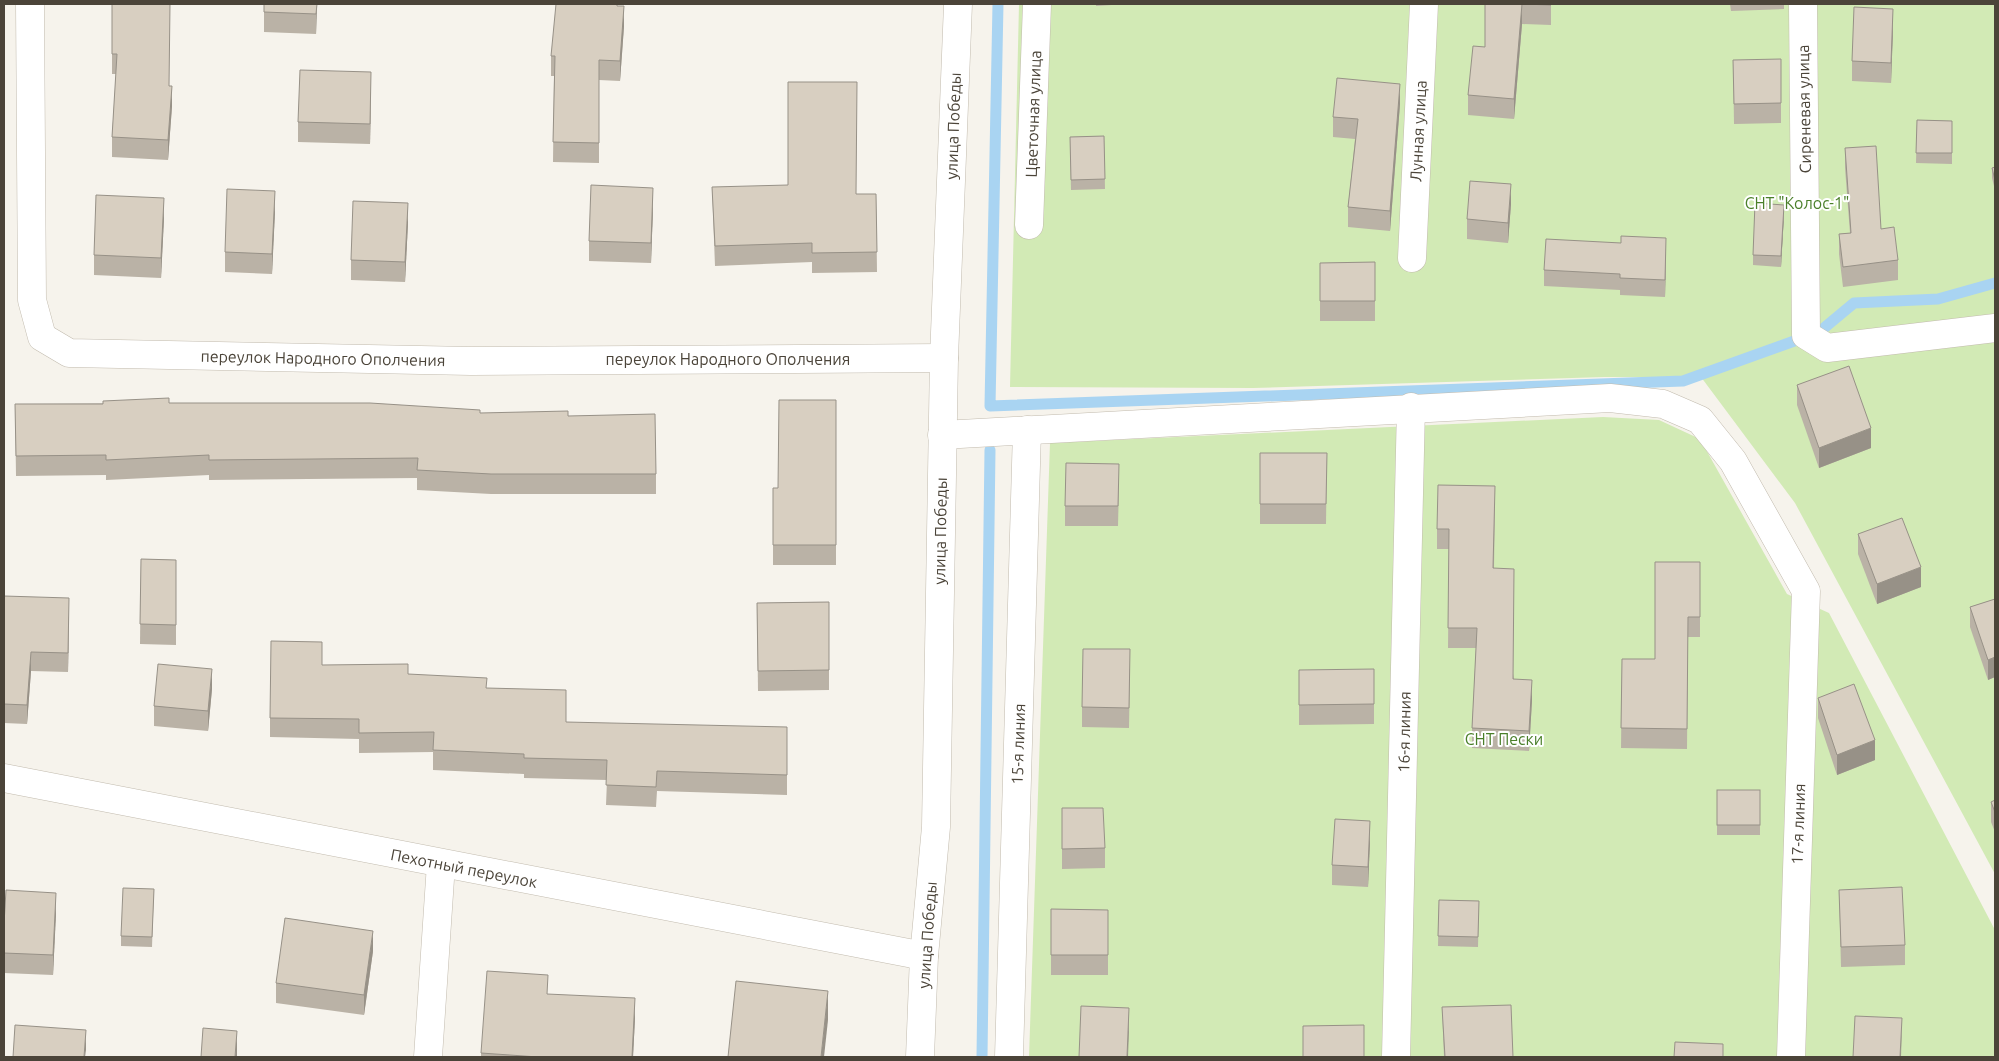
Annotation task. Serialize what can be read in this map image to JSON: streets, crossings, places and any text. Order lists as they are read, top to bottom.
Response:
{
  "streets": {
    "street": [
      "Сиреневая улица",
      "Цветочная улица",
      "улица Победы",
      "Лунная улица",
      "переулок Народного Ополчения",
      "16-я линия",
      "15-я линия",
      "17-я линия",
      "Пехотный переулок"
    ]
  },
  "crossings": [
    ["улица Победы", "переулок Народного Ополчения"],
    ["улица Победы", "Пехотный переулок"],
    ["16-я линия", "17-я линия"]
  ],
  "parks": ["СНТ \"Колос-1\"", "СНТ Пески"]
}
